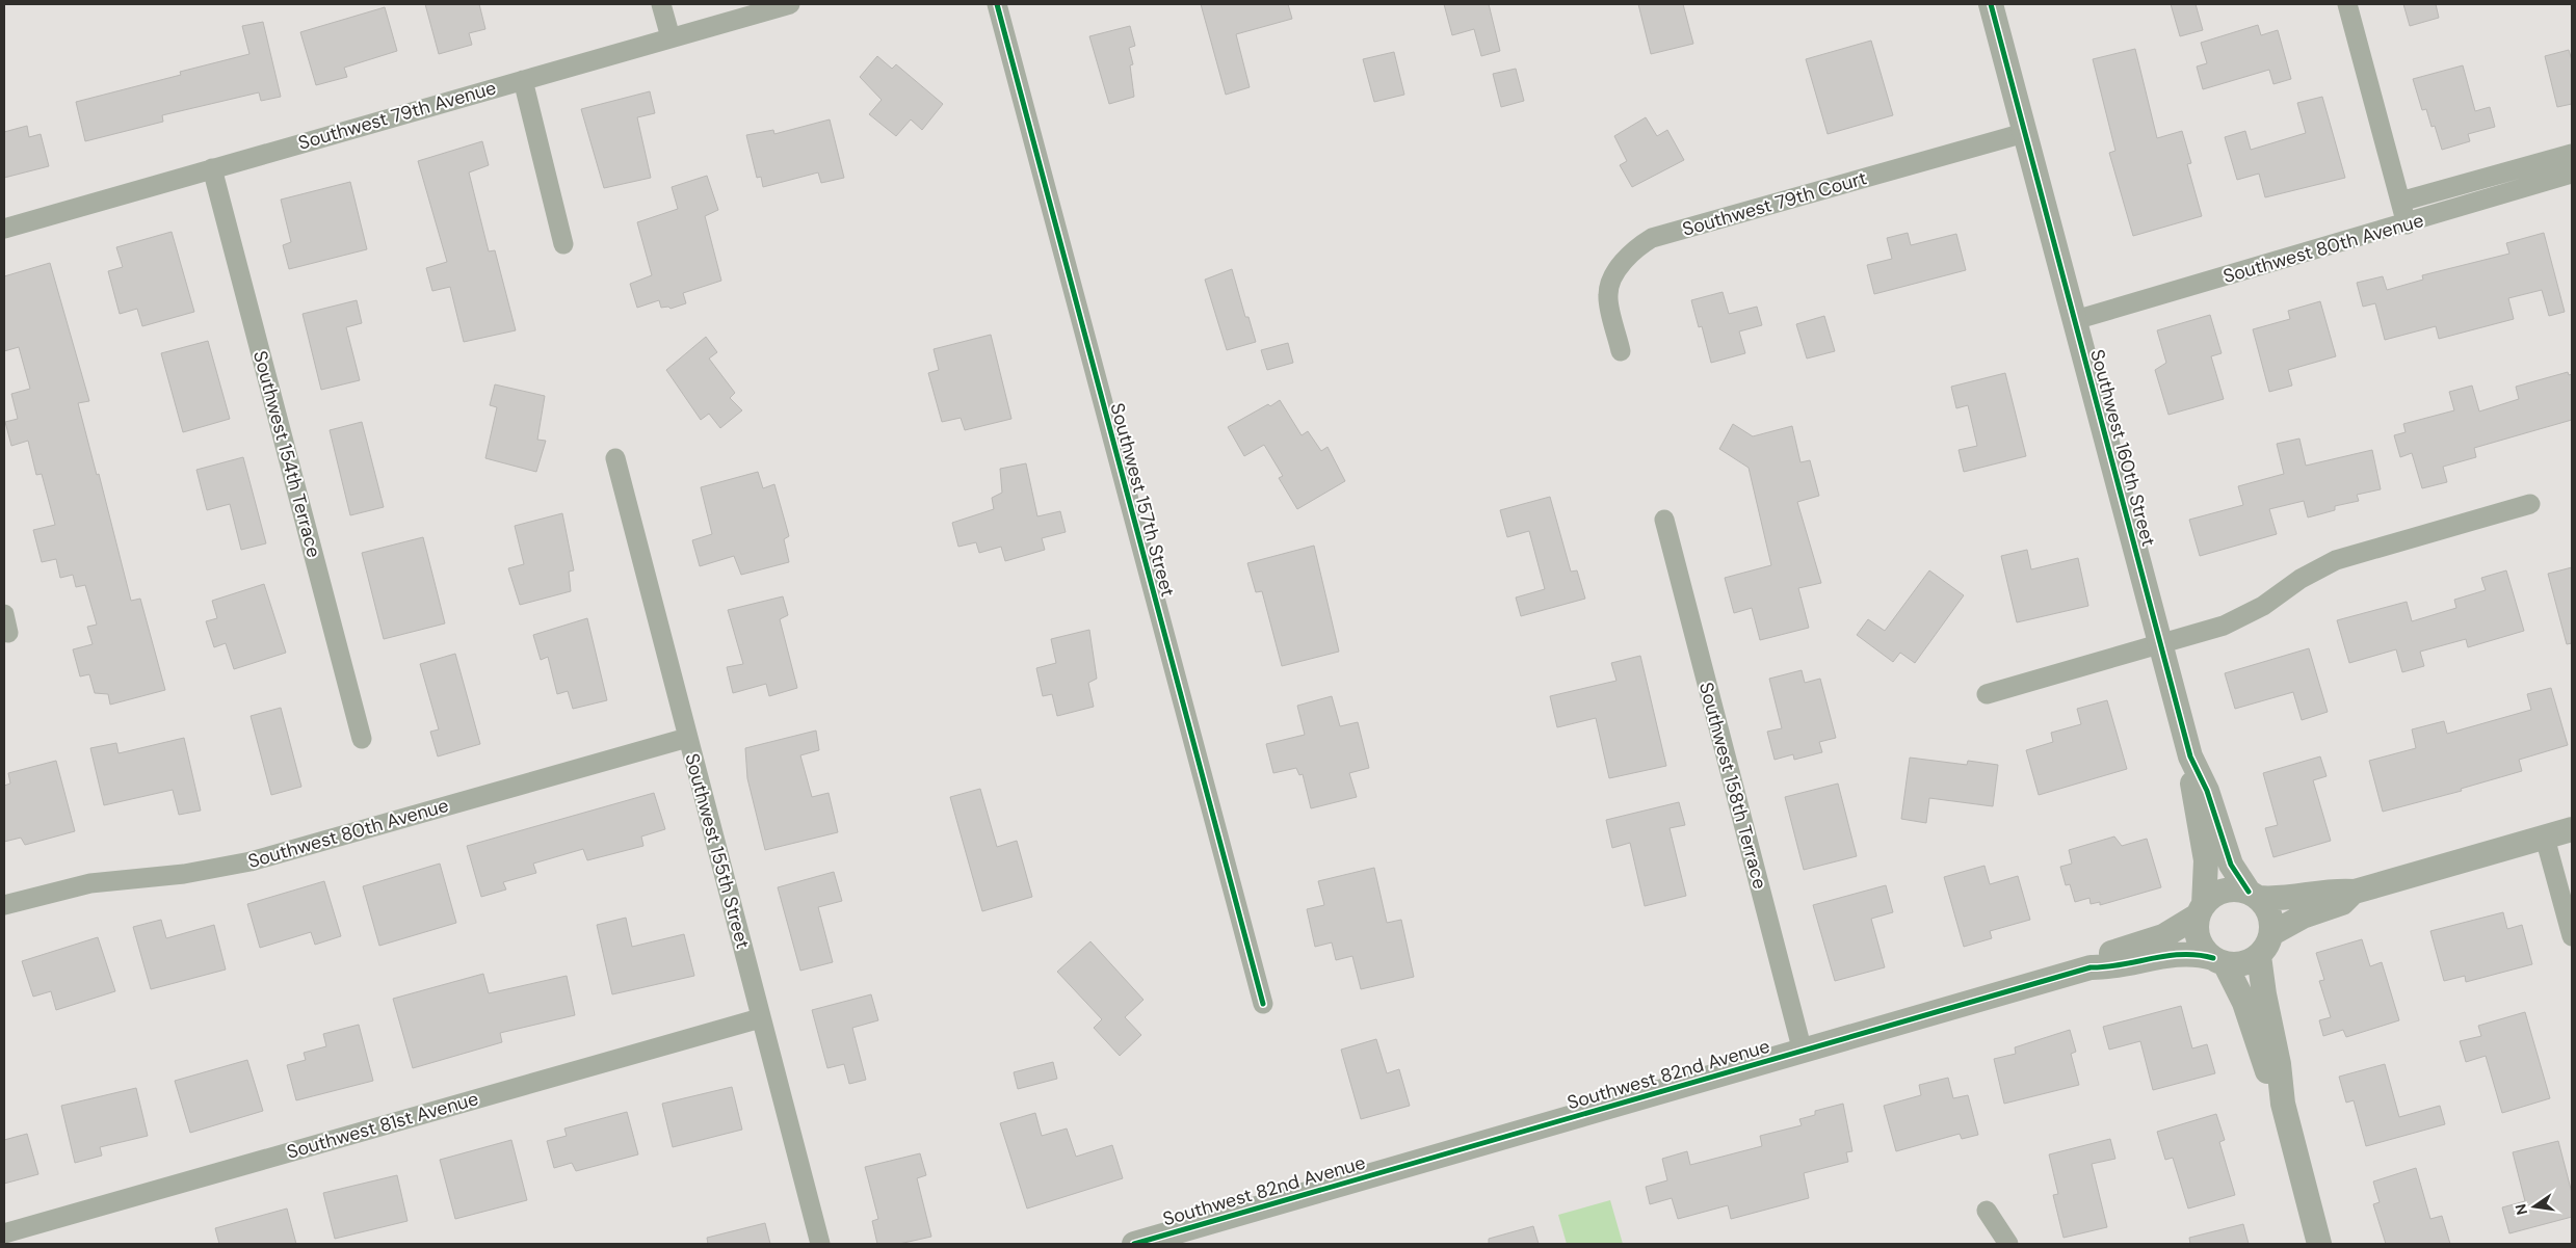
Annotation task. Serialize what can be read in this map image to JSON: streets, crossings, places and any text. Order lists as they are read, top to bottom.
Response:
{
  "streets": {
    "street": [
      "Southwest 79th Avenue",
      "Southwest 79th Court",
      "Southwest 80th Avenue",
      "Southwest 160th Street",
      "Southwest 154th Terrace",
      "Southwest 157th Street",
      "Southwest 158th Terrace",
      "Southwest 155th Street",
      "Southwest 82nd Avenue",
      "Southwest 81st Avenue"
    ]
  },
  "crossings": [
    ["Southwest 79th Avenue", "Southwest 154th Terrace"],
    ["Southwest 79th Court", "Southwest 160th Street"],
    ["Southwest 80th Avenue", "Southwest 160th Street"],
    ["Southwest 80th Avenue", "Southwest 155th Street"],
    ["Southwest 160th Street", "Southwest 82nd Avenue"],
    ["Southwest 158th Terrace", "Southwest 82nd Avenue"],
    ["Southwest 155th Street", "Southwest 81st Avenue"]
  ],
  "north": "left"
}
